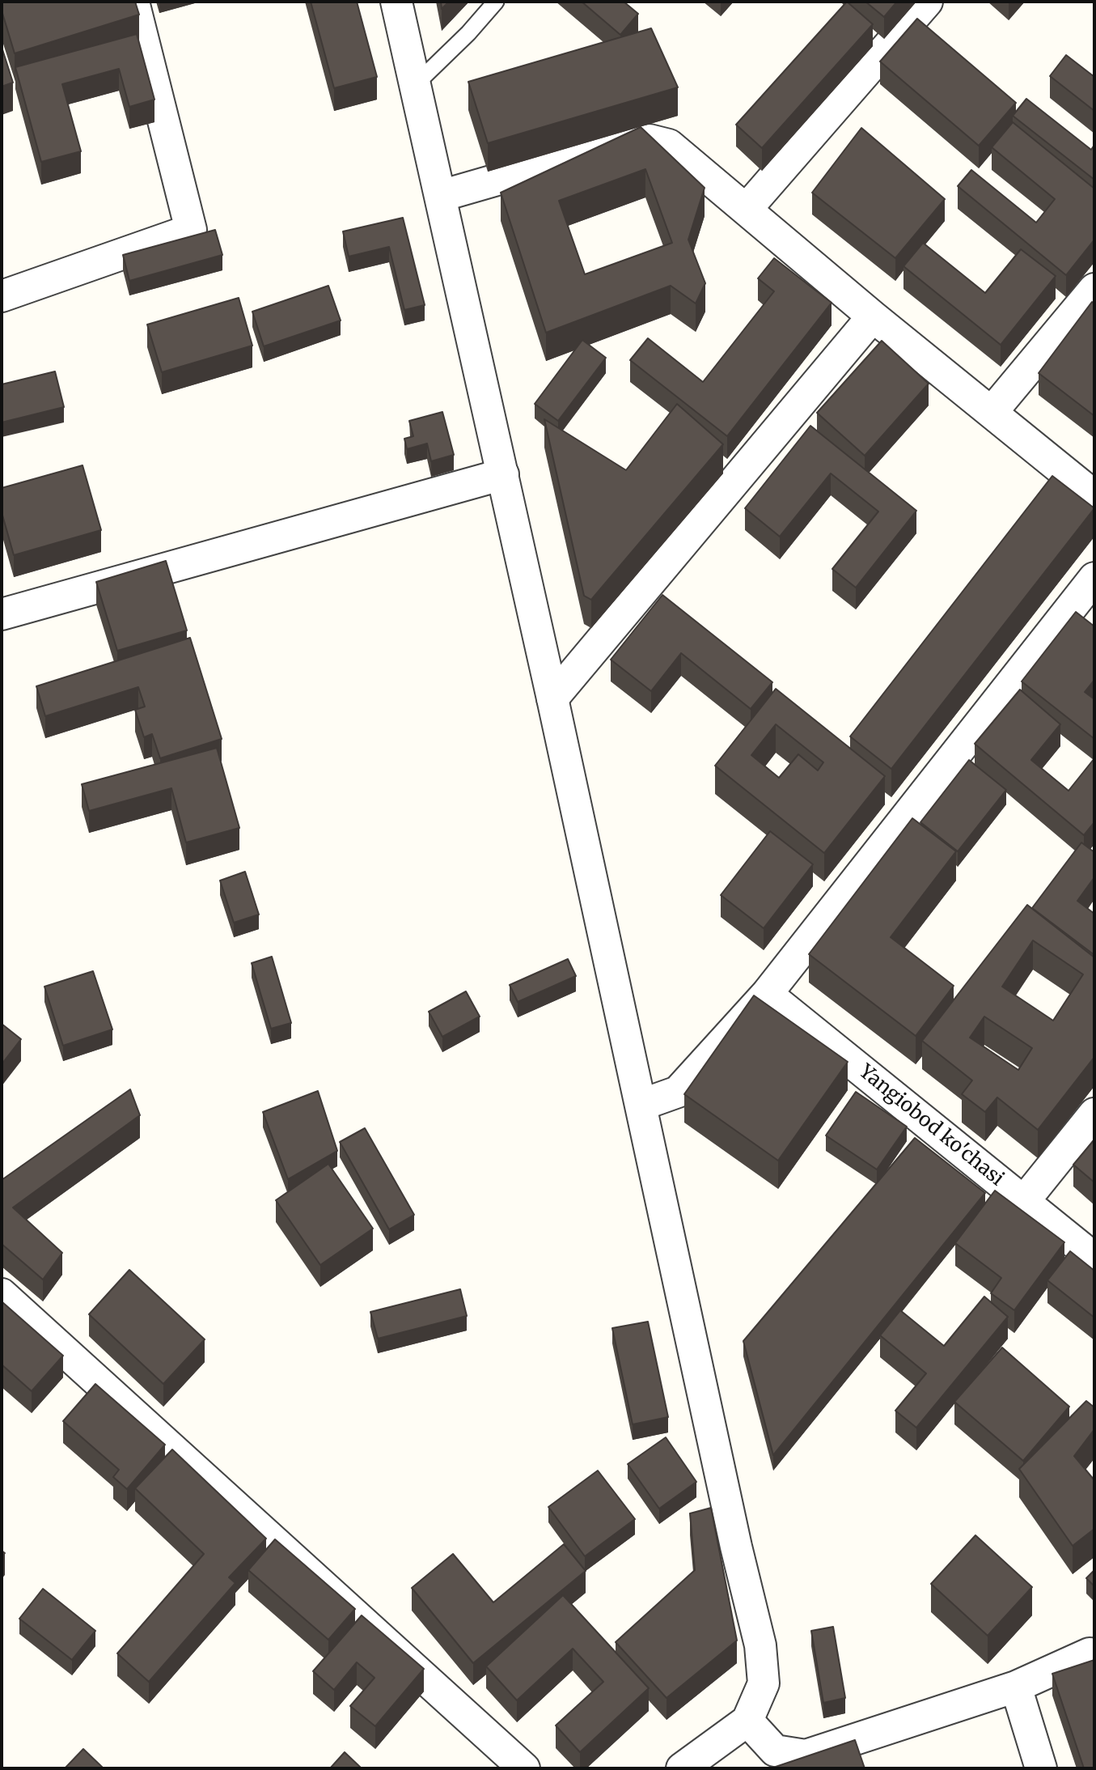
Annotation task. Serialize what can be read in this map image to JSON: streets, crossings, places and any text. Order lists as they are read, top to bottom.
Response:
{
  "streets": {
    "street": ["Yangiobod ko'chasi"]
  }
}
